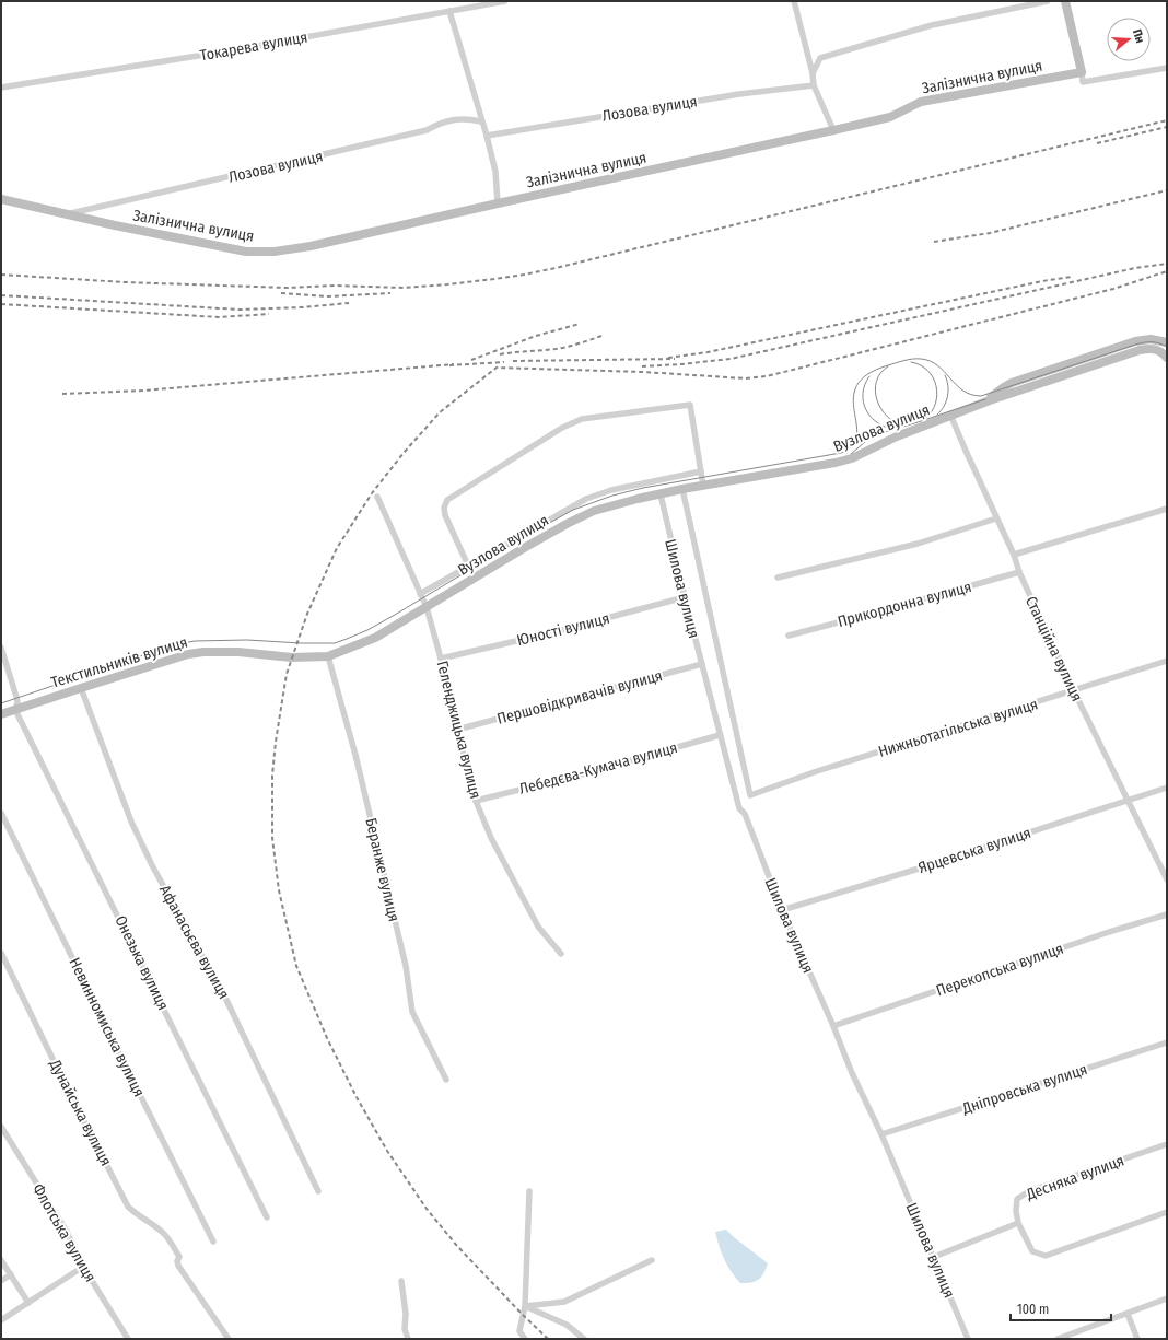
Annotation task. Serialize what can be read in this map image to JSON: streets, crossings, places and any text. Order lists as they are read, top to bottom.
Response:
{
  "streets": {
    "street": [
      "Токарева вулиця",
      "Залізнична вулиця",
      "Лозова вулиця",
      "Вузлова вулиця",
      "Шилова вулиця",
      "Прикордонна вулиця",
      "Юності вулиця",
      "Станційна вулиця",
      "Текстильників вулиця",
      "Першовідкривачів вулиця",
      "Нижньотагільська вулиця",
      "Геленджицька вулиця",
      "Лебедєва-Кумача вулиця",
      "Ярцевська вулиця",
      "Беранже вулиця",
      "Афанасьєва вулиця",
      "Онезька вулиця",
      "Перекопська вулиця",
      "Невинномиська вулиця",
      "Дніпровська вулиця",
      "Дунайська вулиця",
      "Десняка вулиця",
      "Флотська вулиця"
    ]
  },
  "crossings": [
    ["Залізнична вулиця", "Лозова вулиця"],
    ["Вузлова вулиця", "Шилова вулиця"],
    ["Вузлова вулиця", "Станційна вулиця"],
    ["Вузлова вулиця", "Текстильників вулиця"],
    ["Вузлова вулиця", "Геленджицька вулиця"],
    ["Вузлова вулиця", "Беранже вулиця"],
    ["Шилова вулиця", "Юності вулиця"],
    ["Шилова вулиця", "Першовідкривачів вулиця"],
    ["Шилова вулиця", "Нижньотагільська вулиця"],
    ["Шилова вулиця", "Лебедєва-Кумача вулиця"],
    ["Шилова вулиця", "Ярцевська вулиця"],
    ["Шилова вулиця", "Перекопська вулиця"],
    ["Шилова вулиця", "Дніпровська вулиця"],
    ["Шилова вулиця", "Десняка вулиця"],
    ["Прикордонна вулиця", "Станційна вулиця"],
    ["Юності вулиця", "Геленджицька вулиця"],
    ["Станційна вулиця", "Нижньотагільська вулиця"],
    ["Станційна вулиця", "Ярцевська вулиця"],
    ["Текстильників вулиця", "Беранже вулиця"],
    ["Текстильників вулиця", "Афанасьєва вулиця"],
    ["Текстильників вулиця", "Онезька вулиця"],
    ["Першовідкривачів вулиця", "Геленджицька вулиця"],
    ["Геленджицька вулиця", "Лебедєва-Кумача вулиця"]
  ],
  "scale_bar": "100 m",
  "north": "right"
}
